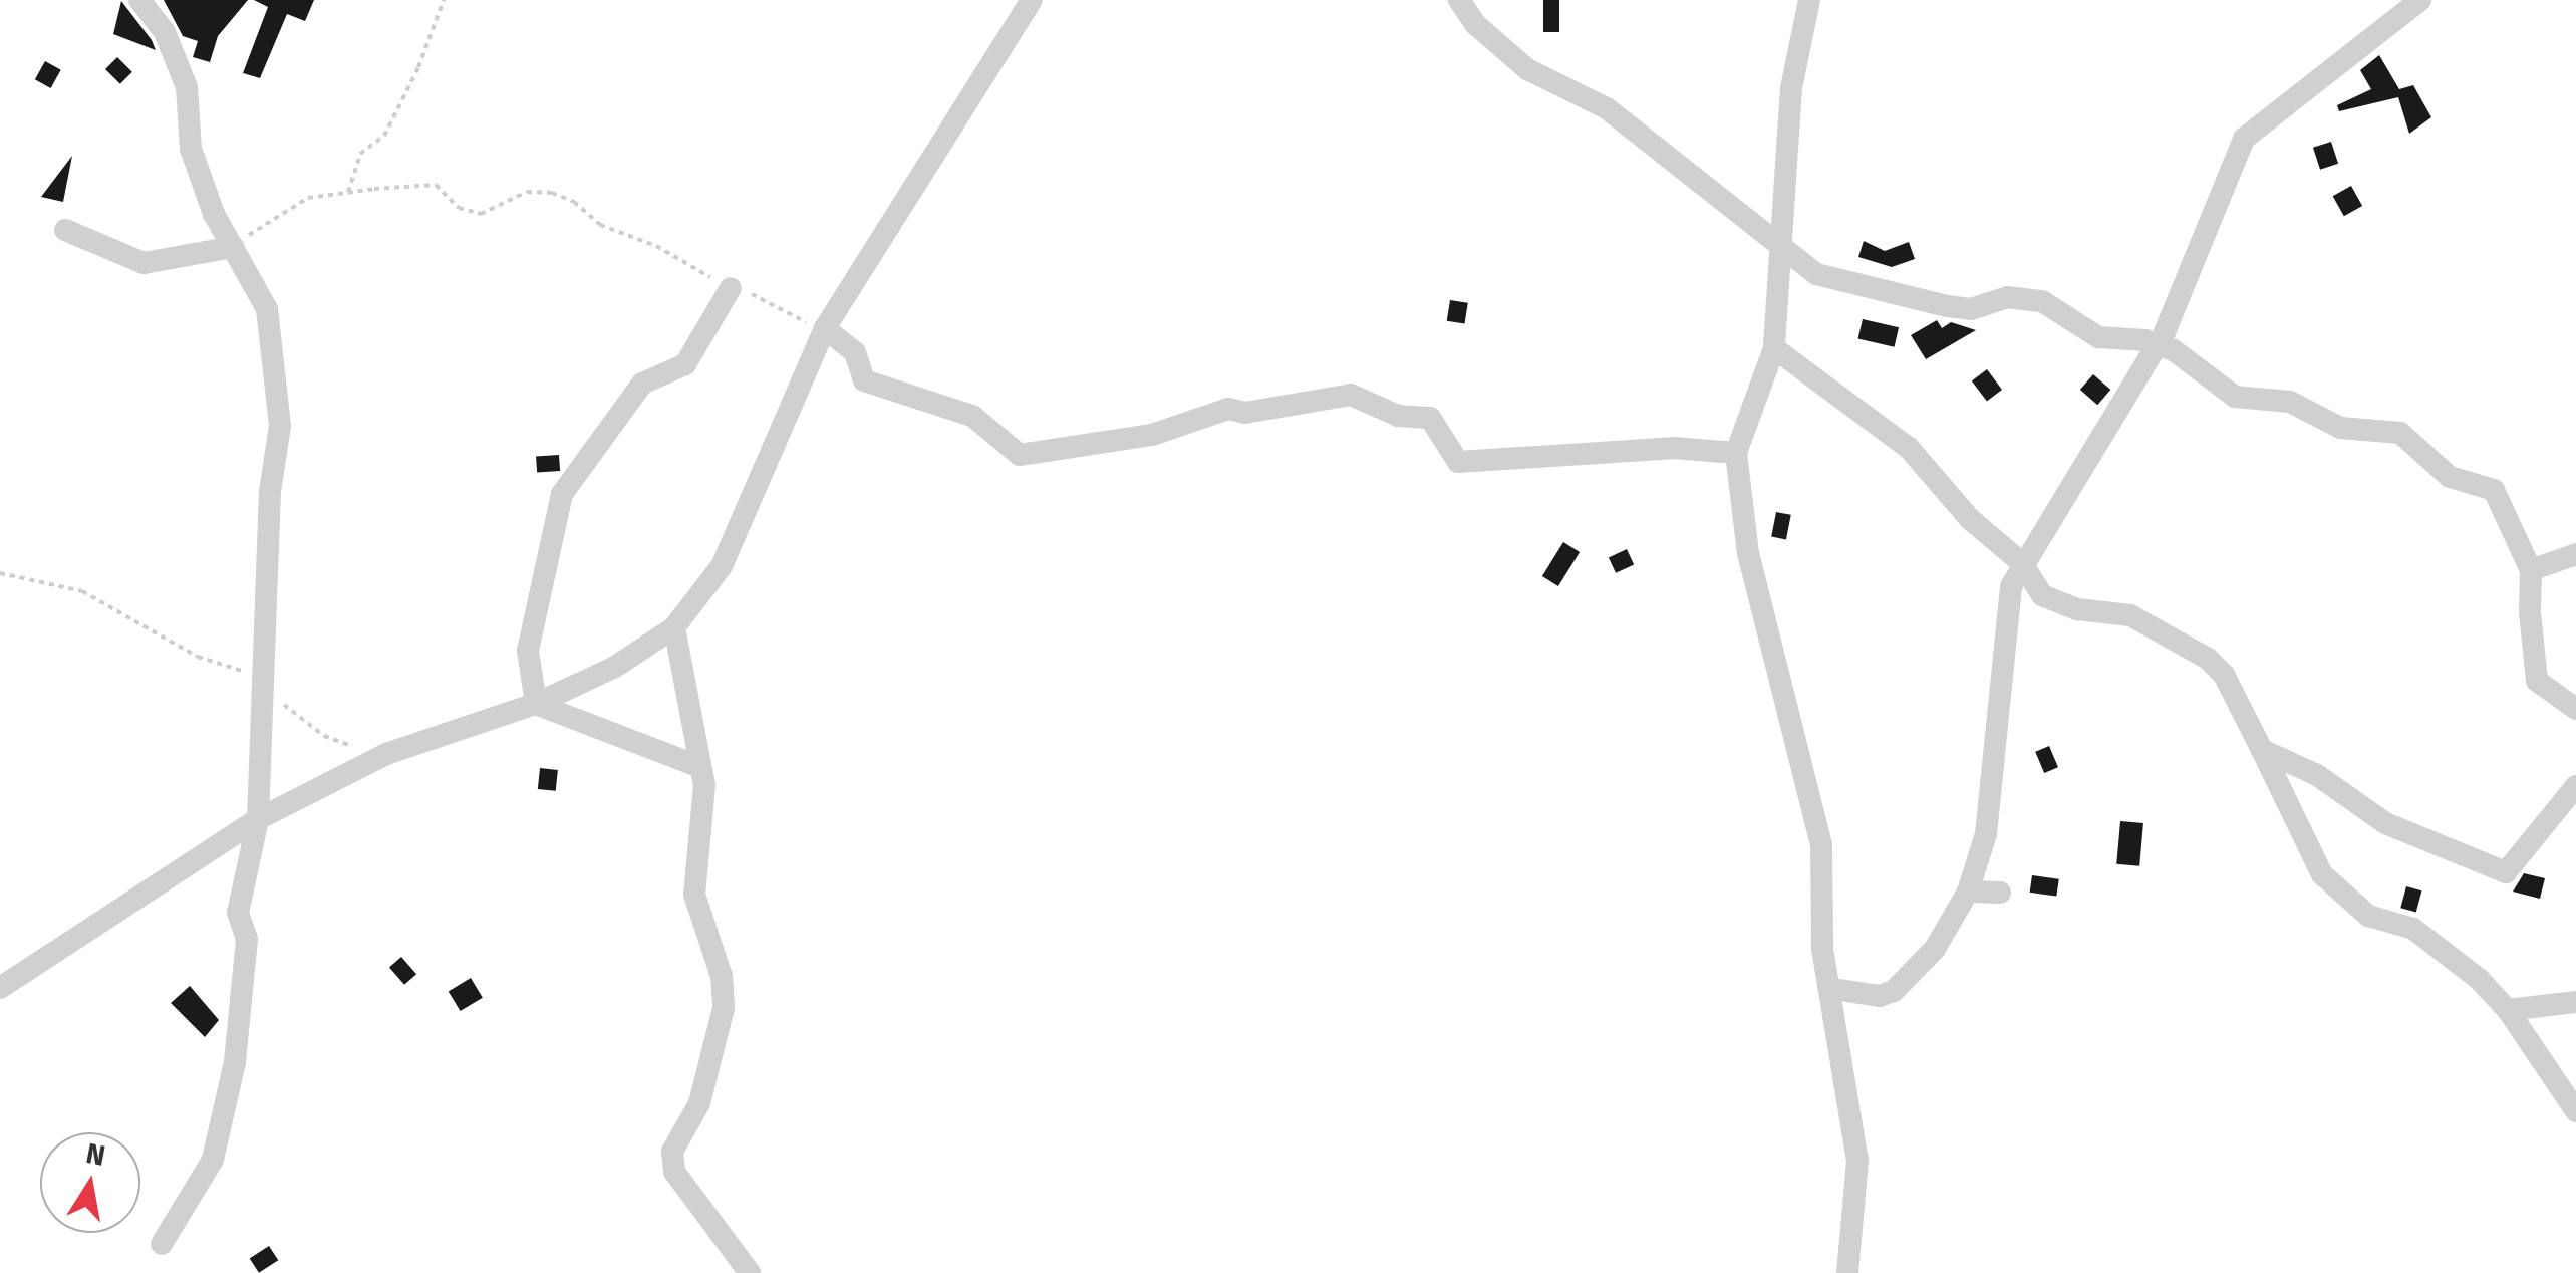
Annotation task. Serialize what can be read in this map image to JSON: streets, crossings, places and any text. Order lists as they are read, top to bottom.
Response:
{
  "north": "top"
}
